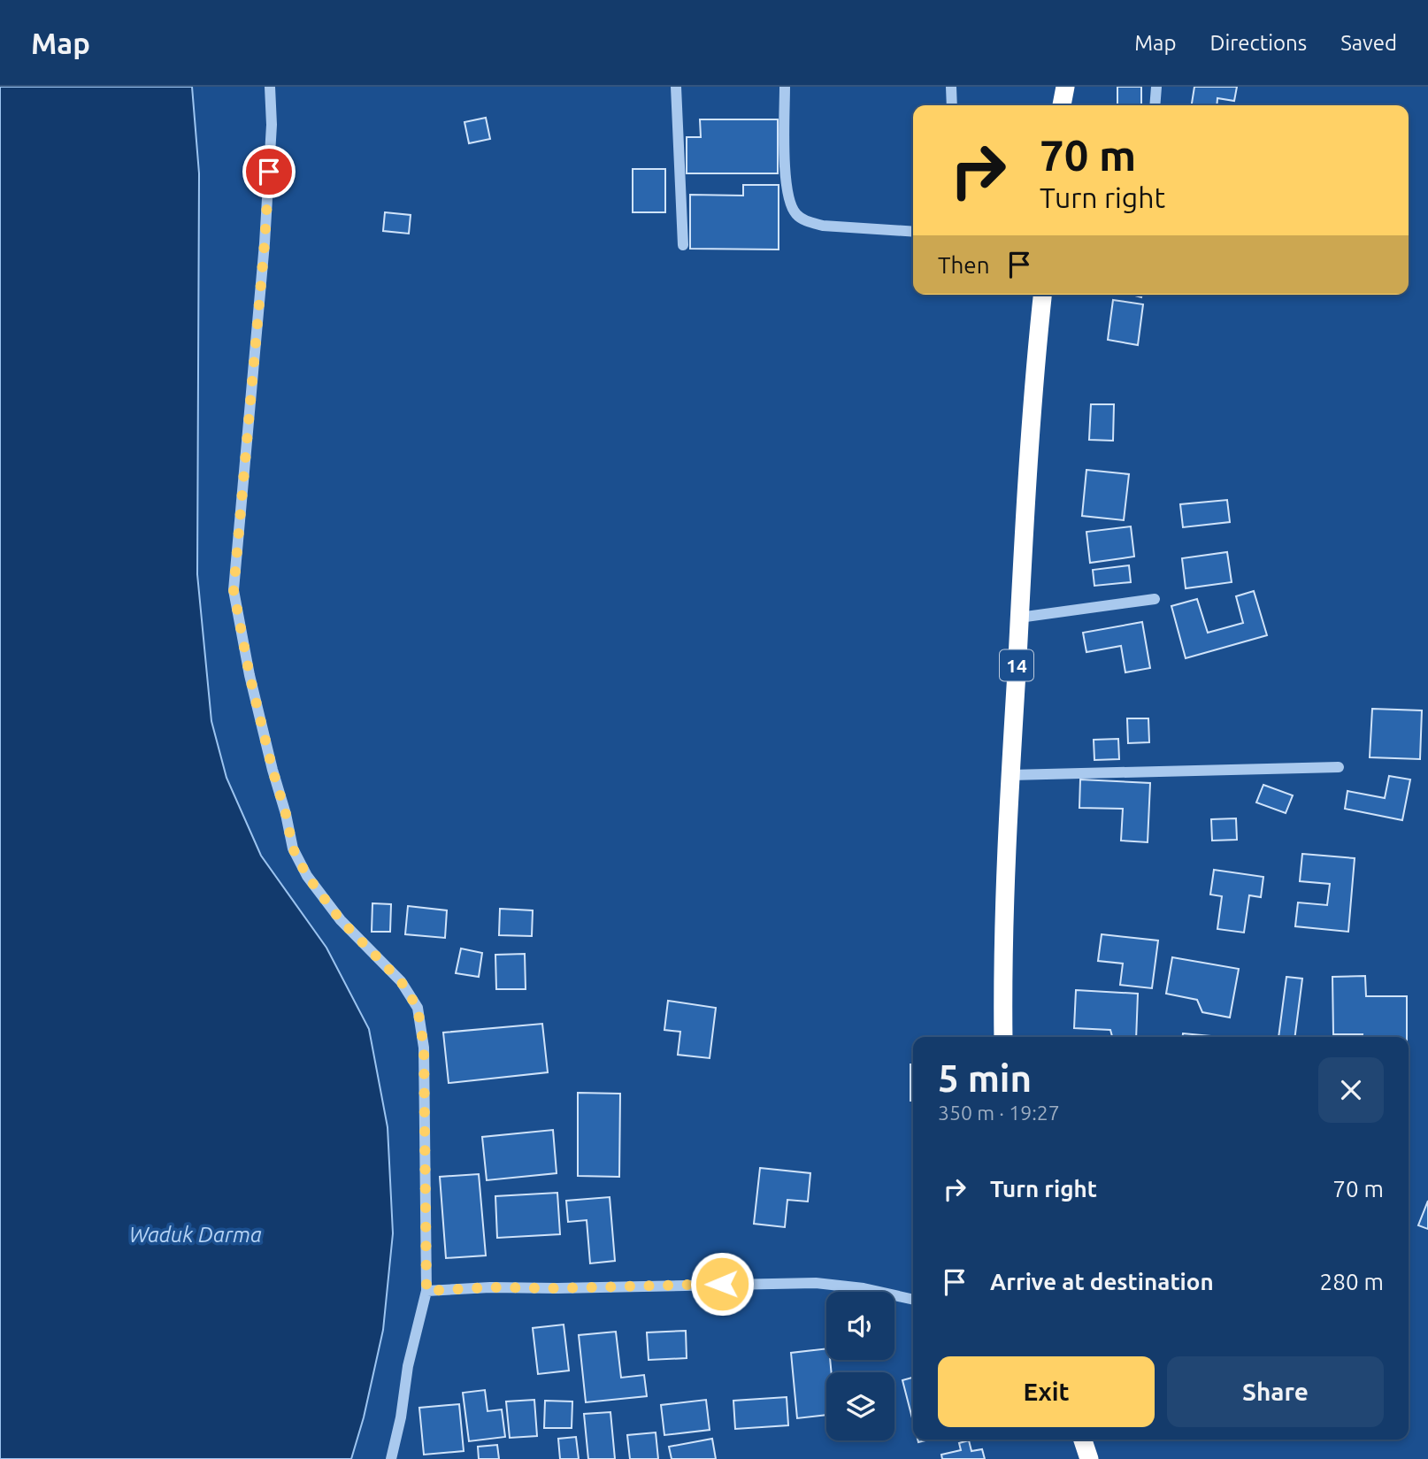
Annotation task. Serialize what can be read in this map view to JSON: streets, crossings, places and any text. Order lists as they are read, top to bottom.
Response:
{
  "streets": {
    "highway": ["14"]
  },
  "water": ["Waduk Darma"],
  "page": {
    "header": "Map",
    "nav": ["Map", "Directions", "Saved"],
    "turn": ["70 m", "Turn right"],
    "then": "Then",
    "heading": ["5 min", "350 m · 19:27"],
    "list": [
      {
        "name": "Turn right",
        "value": "70 m"
      },
      {
        "name": "Arrive at destination",
        "value": "280 m"
      }
    ],
    "buttons": ["Exit", "Share"]
  }
}
